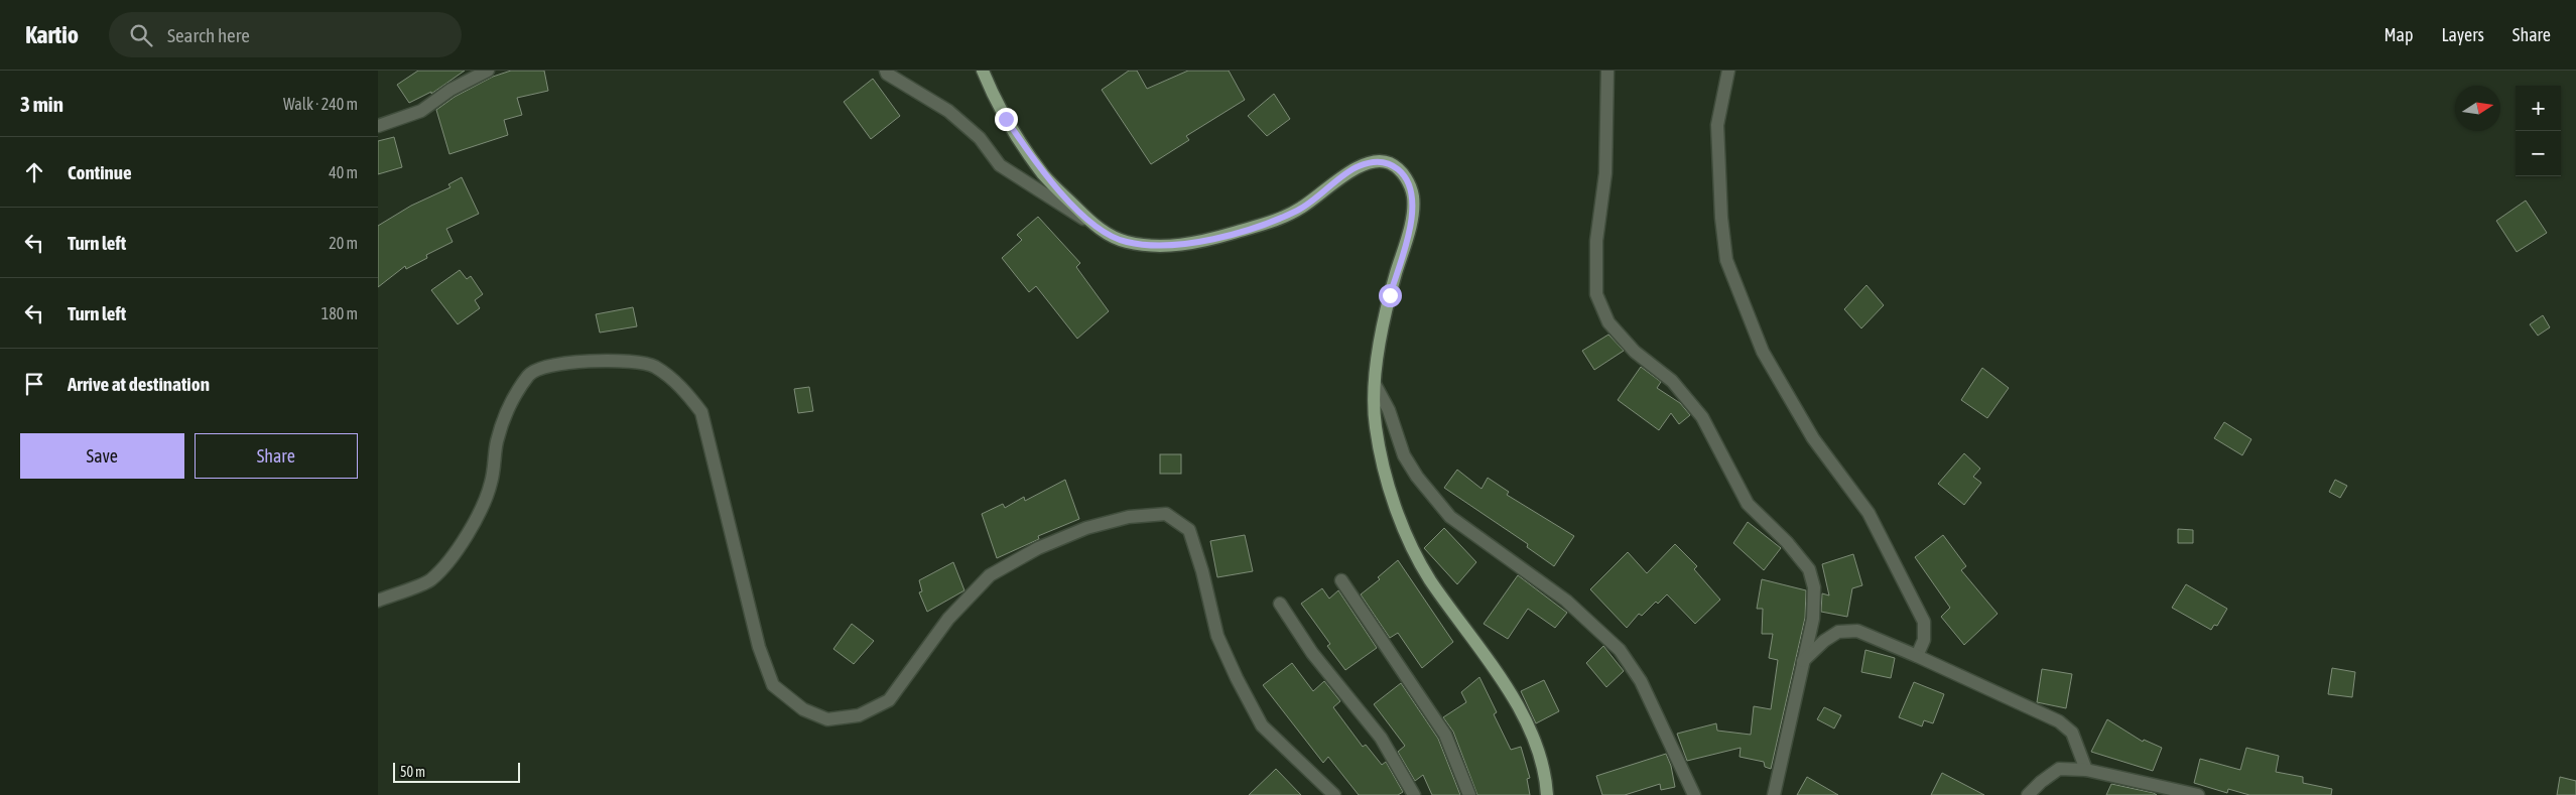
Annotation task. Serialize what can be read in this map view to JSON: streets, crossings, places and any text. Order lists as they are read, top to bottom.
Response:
{
  "scale_bar": "50 m",
  "north": "right",
  "page": {
    "header": "Kartio",
    "search": "Search here",
    "nav": ["Map", "Layers", "Share"],
    "heading": ["3 min", "Walk · 240 m"],
    "map_buttons": ["+", "−"],
    "list": [
      ["Continue", "40 m"],
      ["Turn left", "20 m"],
      ["Turn left", "180 m"],
      "Arrive at destination"
    ],
    "buttons": ["Save", "Share"],
    "scale": "50 m"
  }
}
